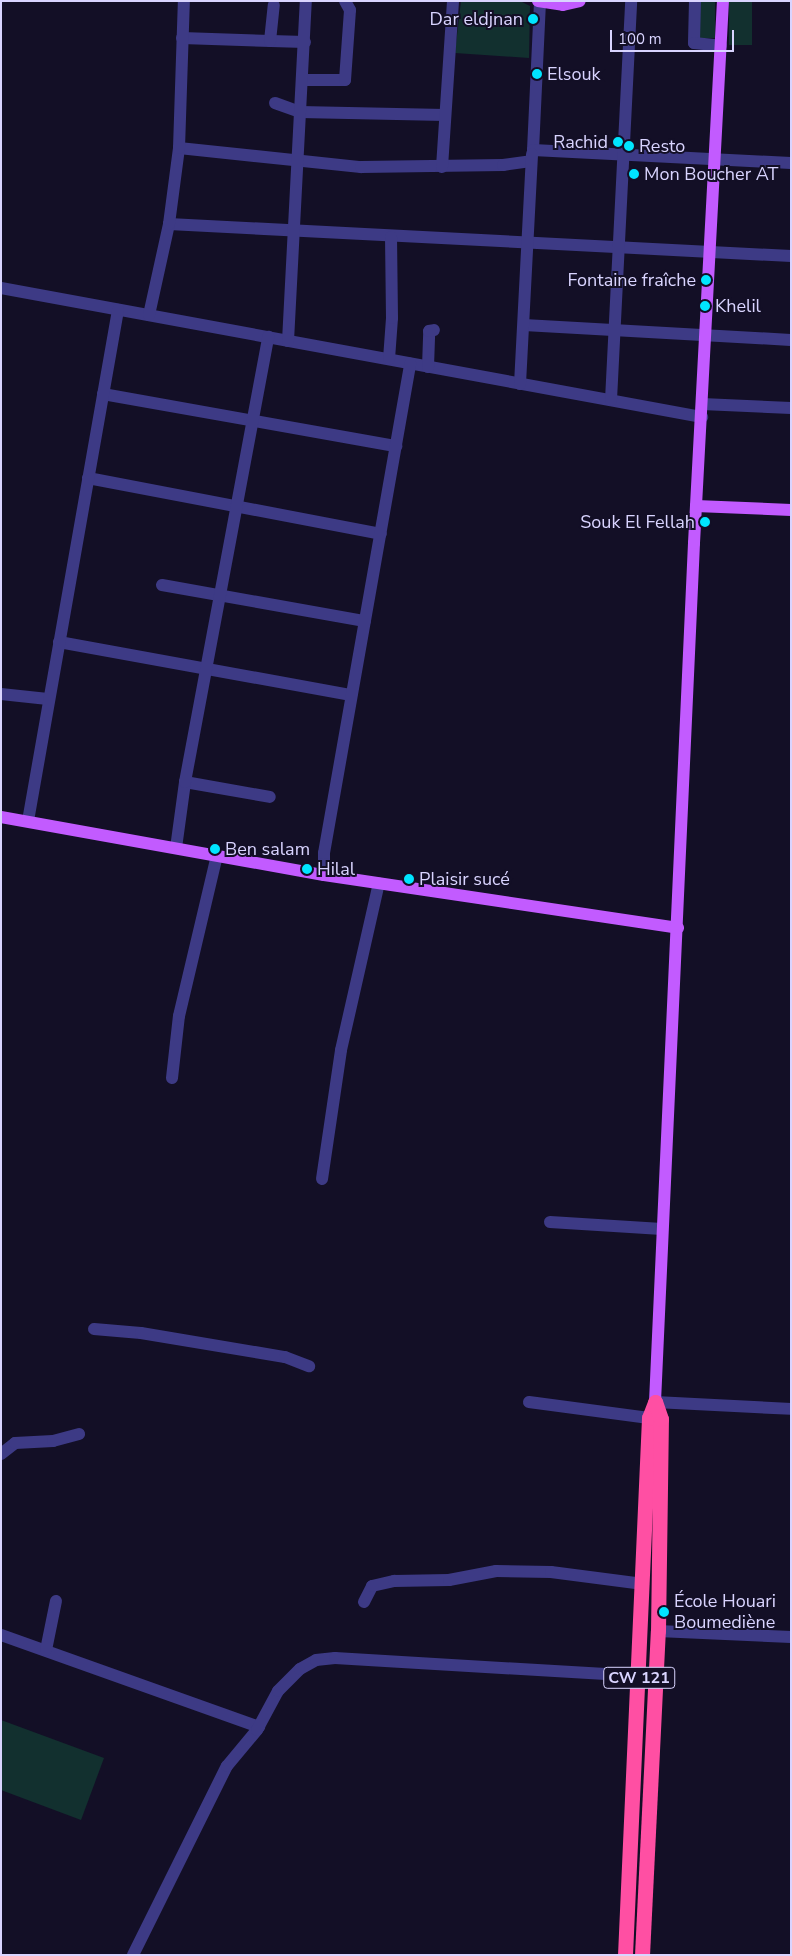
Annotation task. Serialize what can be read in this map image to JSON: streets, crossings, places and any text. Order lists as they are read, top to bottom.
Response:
{
  "streets": {
    "highway": ["CW 121"]
  },
  "places": [
    "Dar eldjnan",
    "Elsouk",
    "Rachid",
    "Resto",
    "Mon Boucher AT",
    "Fontaine fraîche",
    "Khelil",
    "Souk El Fellah",
    "Ben salam",
    "Hilal",
    "Plaisir sucé",
    "École Houari Boumediène"
  ],
  "scale_bar": "100 m"
}
